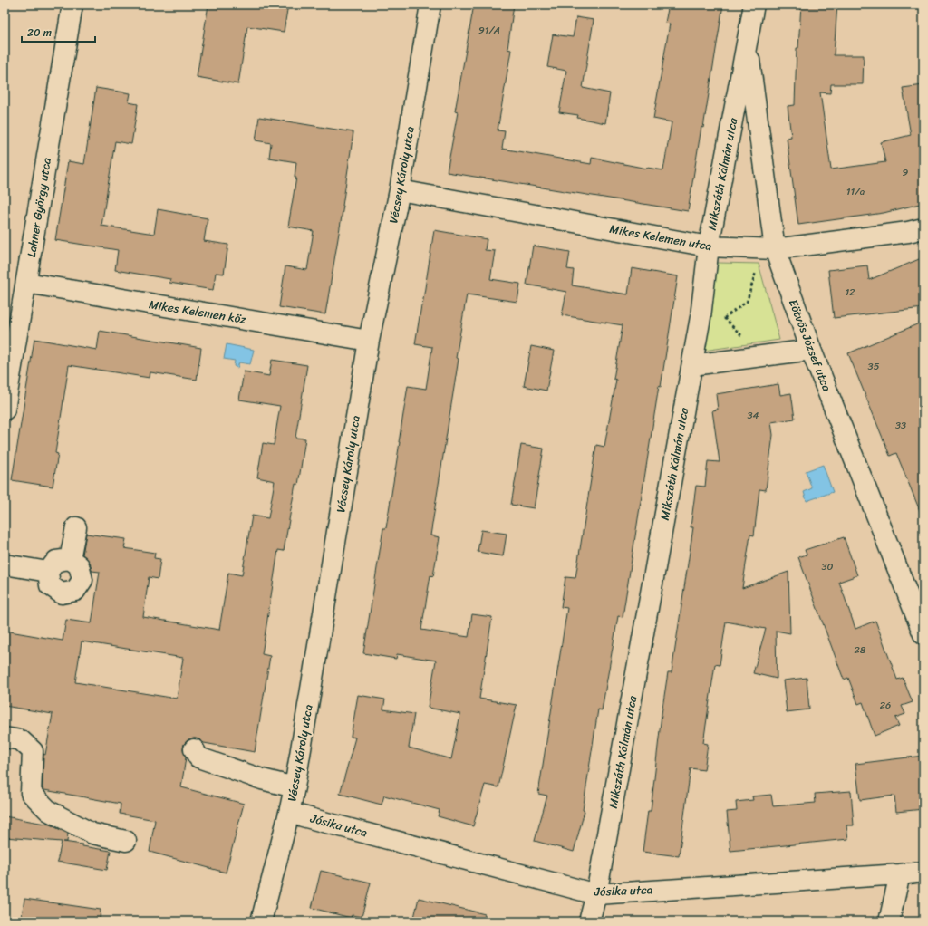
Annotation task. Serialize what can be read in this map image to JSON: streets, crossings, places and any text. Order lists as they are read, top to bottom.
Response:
{
  "streets": {
    "street": [
      "Mikszáth Kálmán utca",
      "Vécsey Károly utca",
      "Lahner György utca",
      "Mikes Kelemen utca",
      "Mikes Kelemen köz",
      "Eötvös József utca",
      "Jósika utca"
    ]
  },
  "crossings": [
    ["Mikszáth Kálmán utca", "Mikes Kelemen utca"],
    ["Mikszáth Kálmán utca", "Eötvös József utca"],
    ["Mikszáth Kálmán utca", "Jósika utca"],
    ["Vécsey Károly utca", "Mikes Kelemen utca"],
    ["Vécsey Károly utca", "Mikes Kelemen köz"],
    ["Vécsey Károly utca", "Jósika utca"],
    ["Lahner György utca", "Mikes Kelemen köz"],
    ["Mikes Kelemen utca", "Eötvös József utca"]
  ],
  "house_numbers": [
    "91/A",
    "9",
    "11/a",
    "12",
    "35",
    "34",
    "33",
    "30",
    "28",
    "26"
  ],
  "scale_bar": "20 m"
}
